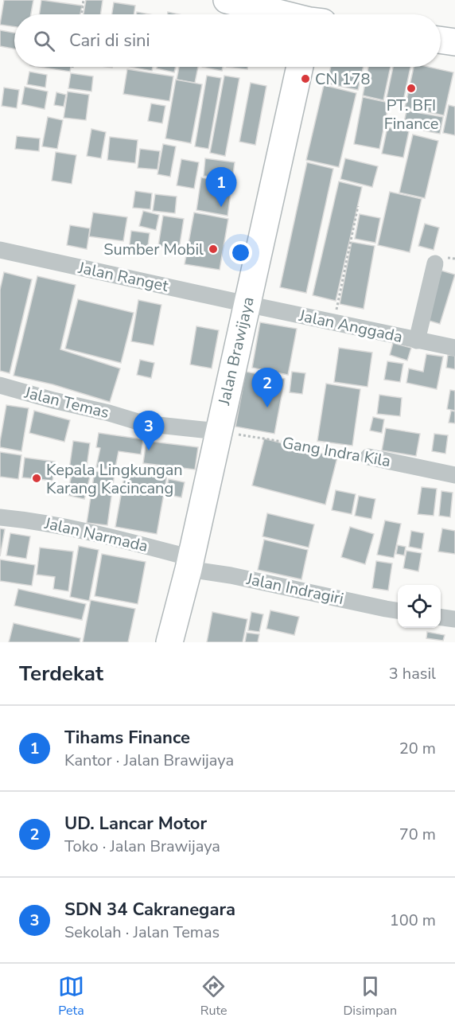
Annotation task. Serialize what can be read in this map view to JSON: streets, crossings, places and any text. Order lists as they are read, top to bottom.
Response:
{
  "streets": {
    "main road": ["Jalan Brawijaya"],
    "street": [
      "Jalan Ranget",
      "Jalan Anggada",
      "Jalan Temas",
      "Gang Indra Kila",
      "Jalan Narmada",
      "Jalan Indragiri"
    ]
  },
  "crossings": [
    ["Jalan Ranget", "Jalan Anggada"],
    ["Jalan Ranget", "Jalan Brawijaya"],
    ["Jalan Anggada", "Jalan Brawijaya"],
    ["Jalan Brawijaya", "Jalan Temas"],
    ["Jalan Brawijaya", "Gang Indra Kila"],
    ["Jalan Brawijaya", "Jalan Narmada"],
    ["Jalan Brawijaya", "Jalan Indragiri"],
    ["Jalan Temas", "Gang Indra Kila"],
    ["Jalan Narmada", "Jalan Indragiri"]
  ],
  "places": [
    "CN 178",
    "PT. BFI Finance",
    "Sumber Mobil",
    "Kepala Lingkungan Karang Kacincang"
  ],
  "page": {
    "search": "Cari di sini",
    "pins": ["1", "2", "3"],
    "heading": ["Terdekat", "3 hasil"],
    "list": [
      {
        "mark": "1",
        "name": "Tihams Finance",
        "note": "Kantor · Jalan Brawijaya",
        "value": "20 m"
      },
      {
        "mark": "2",
        "name": "UD. Lancar Motor",
        "note": "Toko · Jalan Brawijaya",
        "value": "70 m"
      },
      {
        "mark": "3",
        "name": "SDN 34 Cakranegara",
        "note": "Sekolah · Jalan Temas",
        "value": "100 m"
      }
    ],
    "nav": ["Peta", "Rute", "Disimpan"]
  }
}
